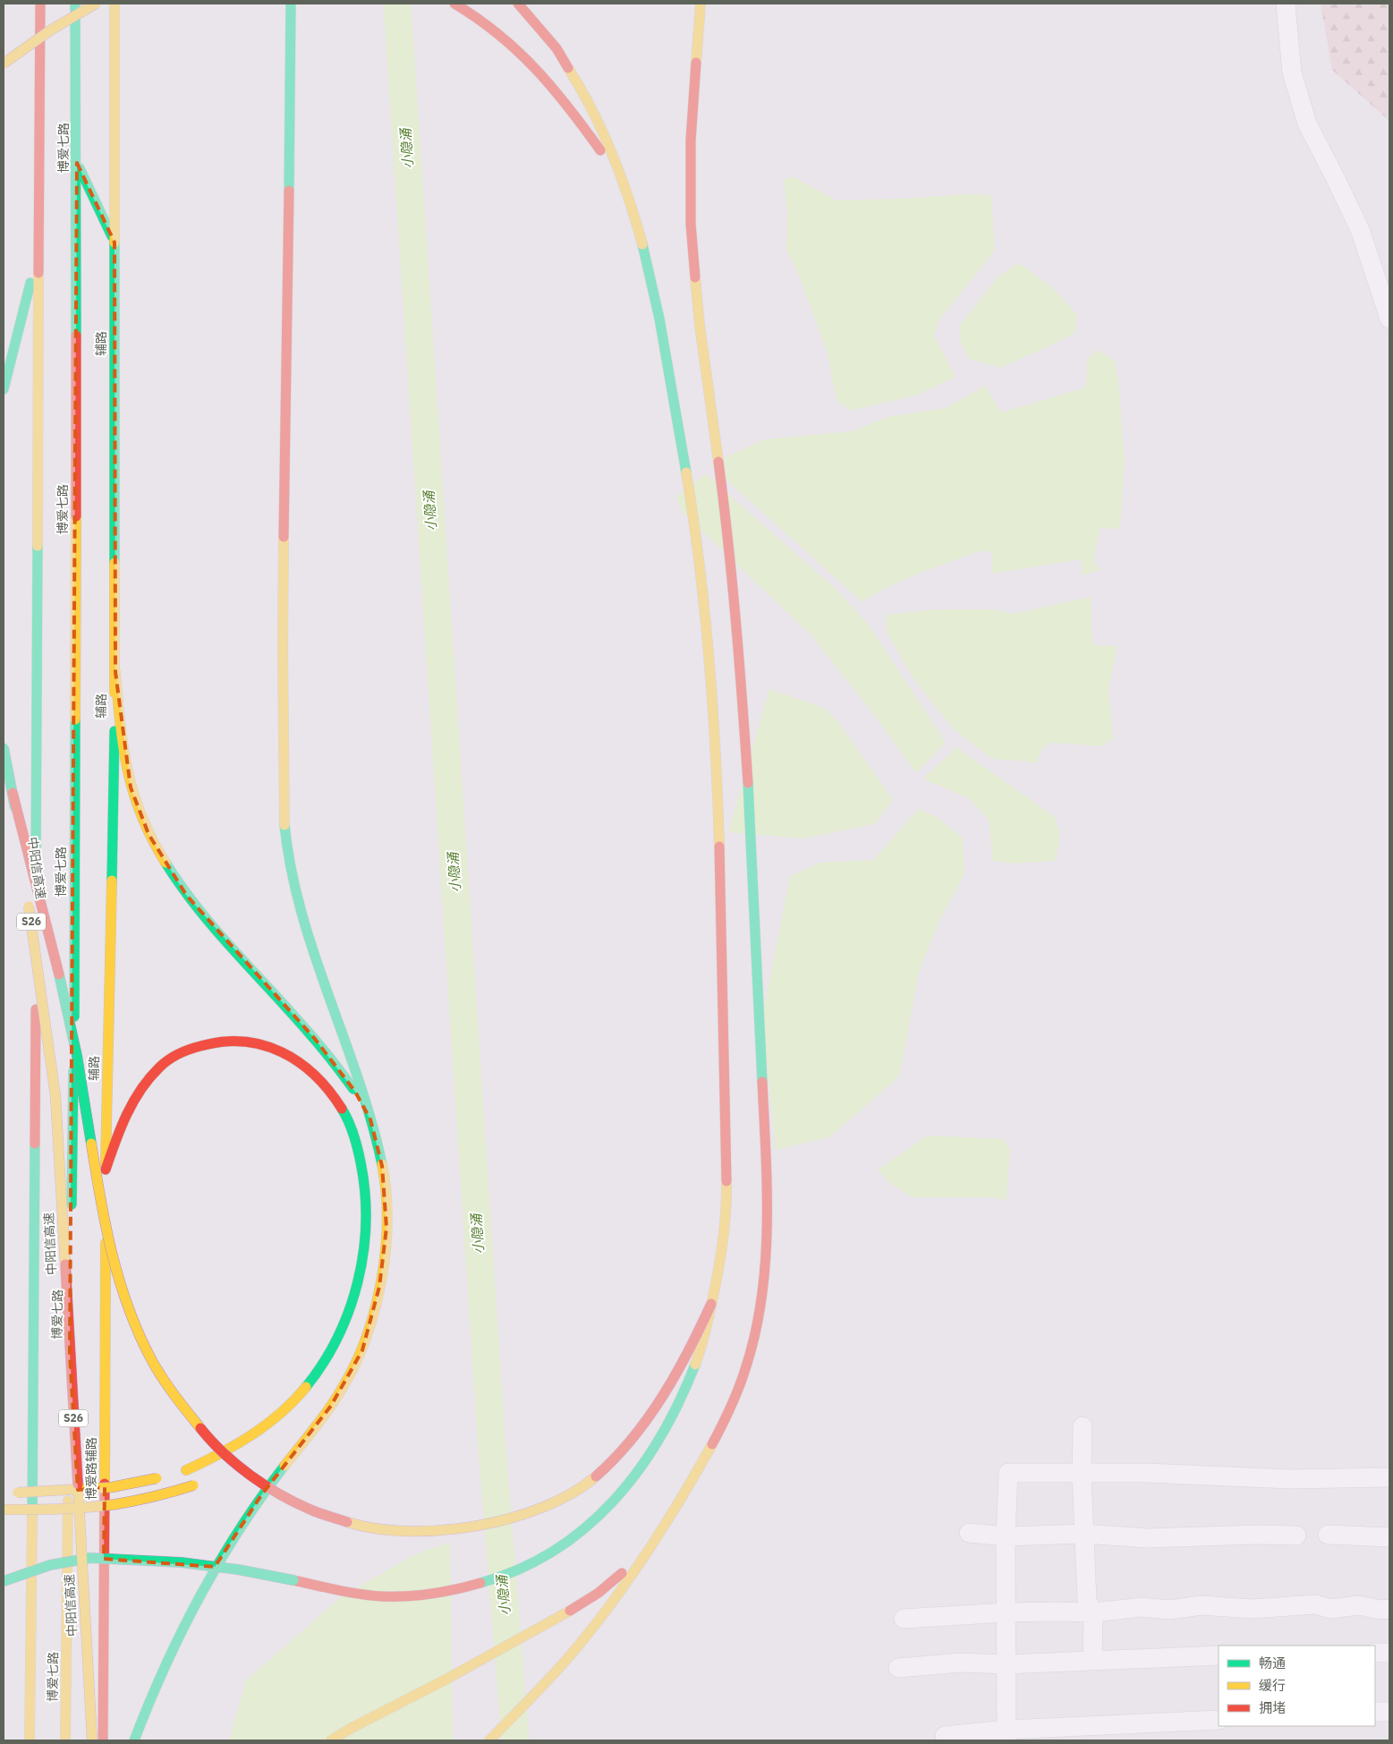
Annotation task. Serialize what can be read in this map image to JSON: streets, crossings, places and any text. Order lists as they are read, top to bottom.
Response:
{
  "streets": {
    "main road": [
      "博爱七路",
      "辅路",
      "中阳信高速",
      "S26",
      "博爱路辅路"
    ]
  },
  "crossings": [
    ["辅路", "博爱路辅路"]
  ],
  "water": ["小隐涌"],
  "legend": ["畅通", "缓行", "拥堵"]
}
